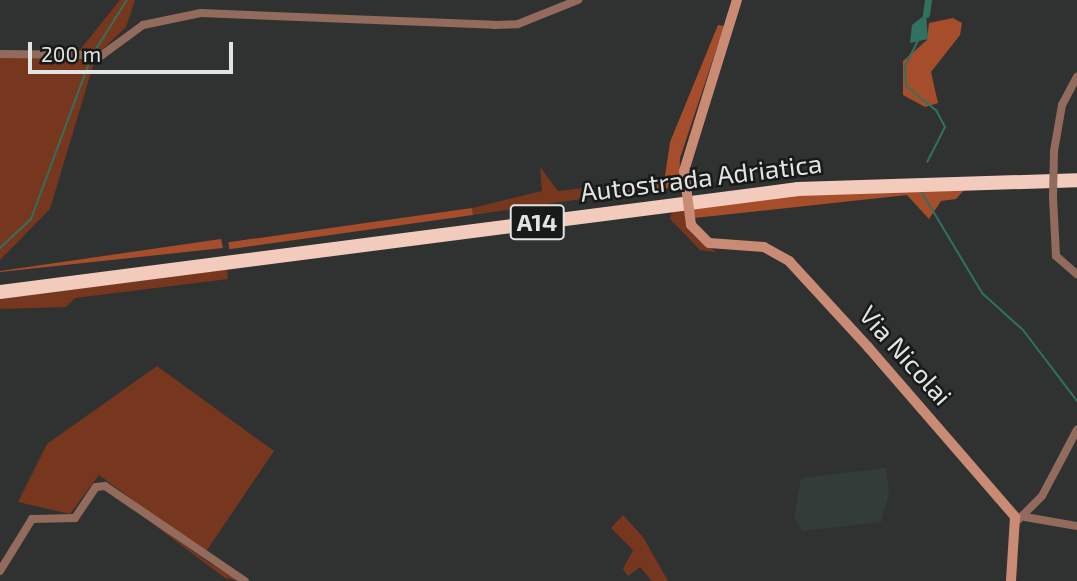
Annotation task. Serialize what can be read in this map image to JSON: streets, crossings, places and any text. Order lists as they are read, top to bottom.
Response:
{
  "streets": {
    "highway": ["Autostrada Adriatica", "A14"],
    "street": ["Via Nicolai"]
  },
  "scale_bar": "200 m"
}
